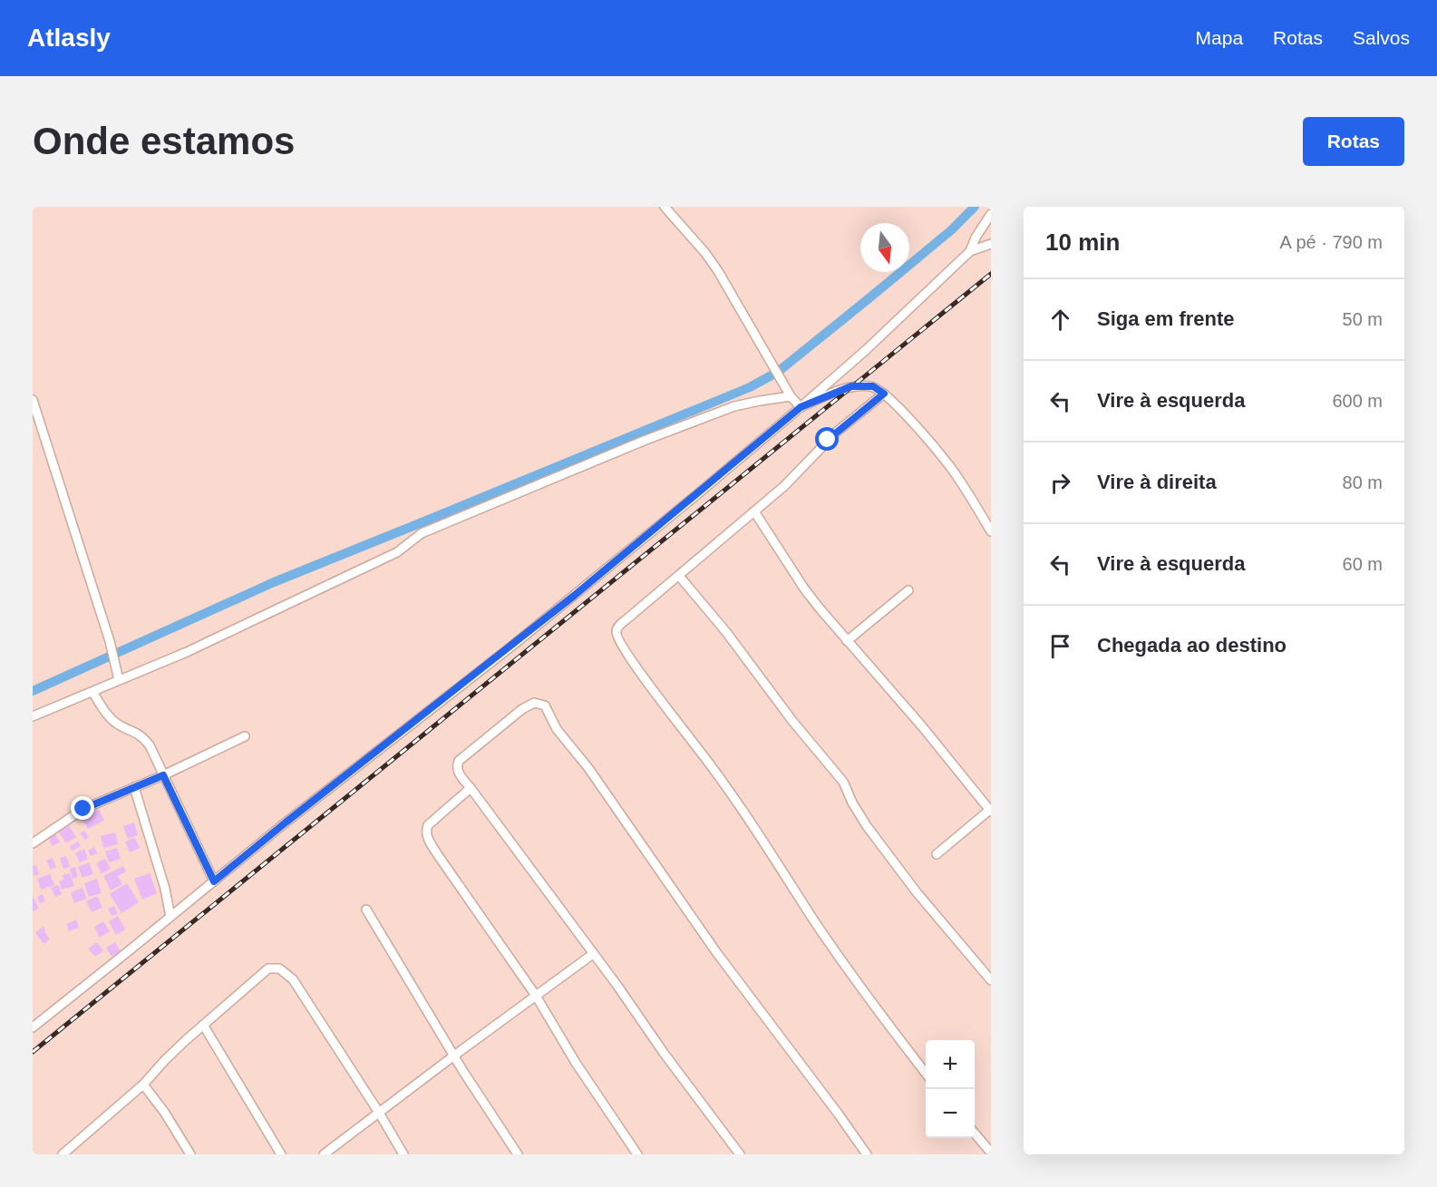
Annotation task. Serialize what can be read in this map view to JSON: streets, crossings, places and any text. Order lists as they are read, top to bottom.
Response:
{
  "north": "bottom",
  "page": {
    "header": "Atlasly",
    "nav": ["Mapa", "Rotas", "Salvos"],
    "buttons": "Rotas",
    "title": "Onde estamos",
    "heading": ["10 min", "A pé · 790 m"],
    "list": [
      ["Siga em frente", "50 m"],
      ["Vire à esquerda", "600 m"],
      ["Vire à direita", "80 m"],
      ["Vire à esquerda", "60 m"],
      "Chegada ao destino"
    ],
    "map_buttons": ["+", "−"]
  }
}
